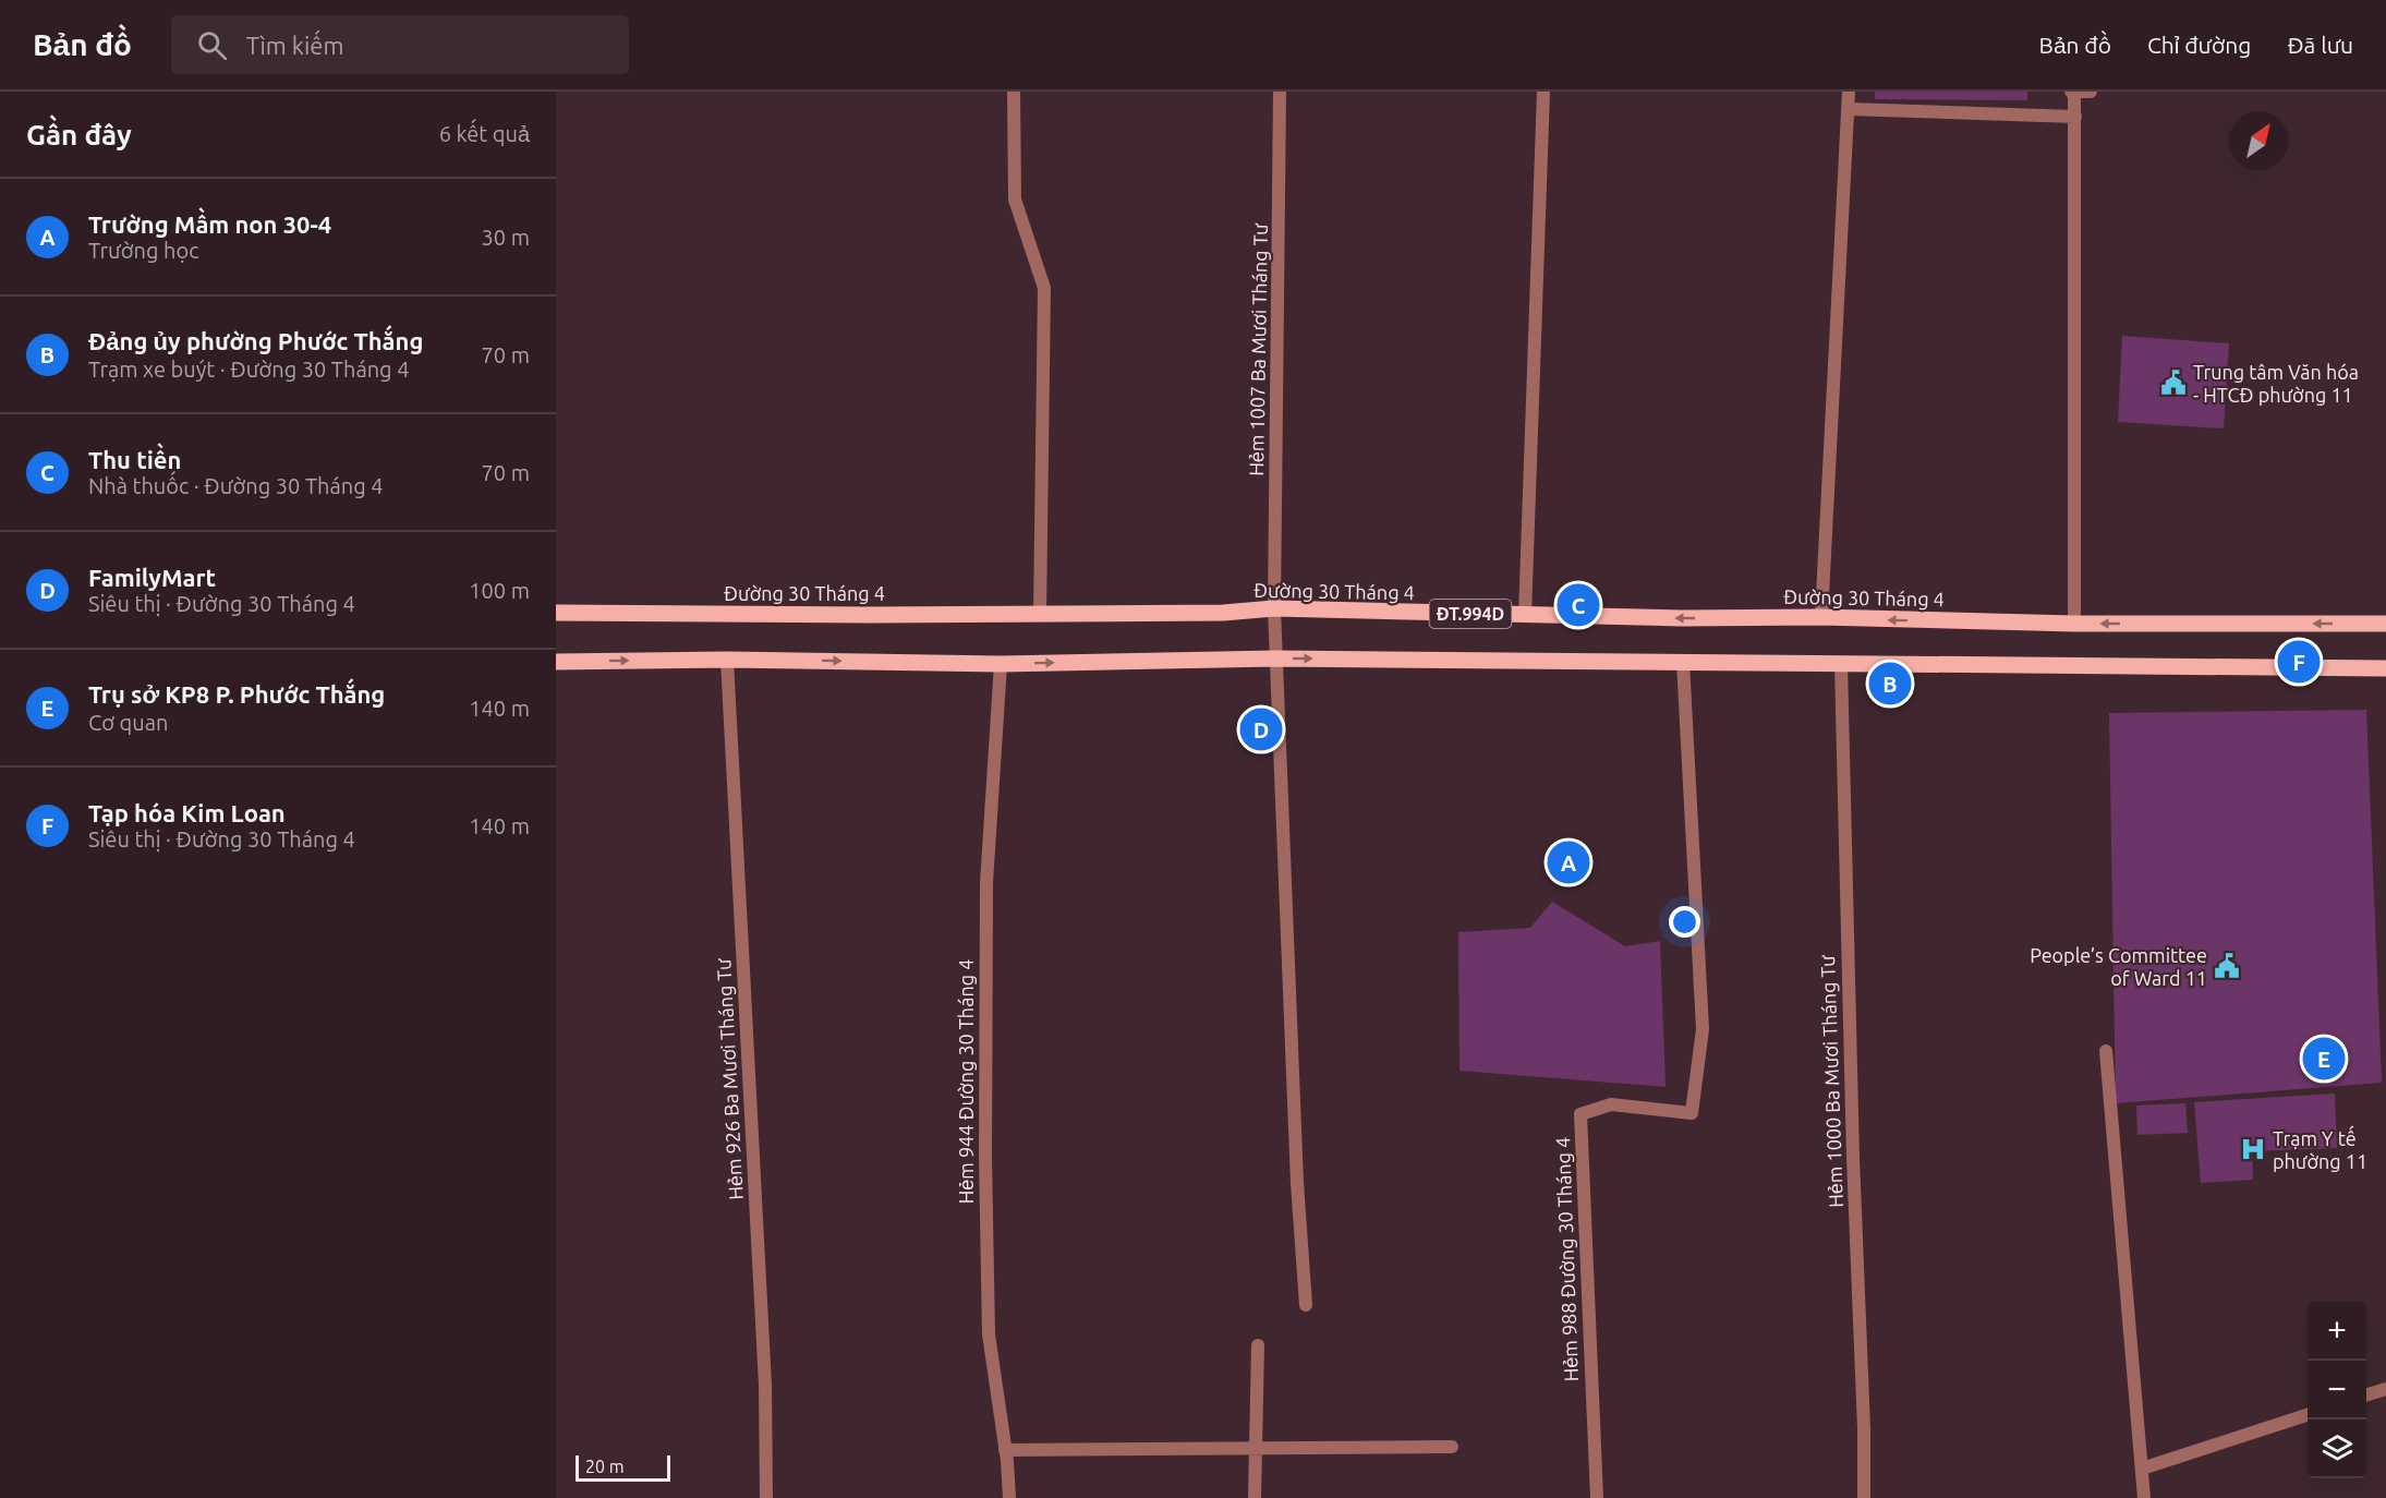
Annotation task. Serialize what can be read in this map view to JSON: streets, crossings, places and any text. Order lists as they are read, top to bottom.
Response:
{
  "streets": {
    "main road": ["Đường 30 Tháng 4", "ĐT.994D"],
    "street": [
      "Hẻm 1007 Ba Mươi Tháng Tư",
      "Hẻm 926 Ba Mươi Tháng Tư",
      "Hẻm 944 Đường 30 Tháng 4",
      "Hẻm 1000 Ba Mươi Tháng Tư",
      "Hẻm 988 Đường 30 Tháng 4"
    ]
  },
  "crossings": [
    ["Hẻm 1007 Ba Mươi Tháng Tư", "Đường 30 Tháng 4"]
  ],
  "places": {
    "public building": ["Trung tâm Văn hóa - HTCĐ phường 11", "People’s Committee of Ward 11"],
    "hospital": ["Trạm Y tế phường 11"]
  },
  "scale_bar": "20 m",
  "north": "top right",
  "page": {
    "header": "Bản đồ",
    "search": "Tìm kiếm",
    "nav": ["Bản đồ", "Chỉ đường", "Đã lưu"],
    "heading": ["Gần đây", "6 kết quả"],
    "list": [
      {
        "mark": "A",
        "name": "Trường Mầm non 30-4",
        "note": "Trường học",
        "value": "30 m"
      },
      {
        "mark": "B",
        "name": "Đảng ủy phường Phước Thắng",
        "note": "Trạm xe buýt · Đường 30 Tháng 4",
        "value": "70 m"
      },
      {
        "mark": "C",
        "name": "Thu tiền",
        "note": "Nhà thuốc · Đường 30 Tháng 4",
        "value": "70 m"
      },
      {
        "mark": "D",
        "name": "FamilyMart",
        "note": "Siêu thị · Đường 30 Tháng 4",
        "value": "100 m"
      },
      {
        "mark": "E",
        "name": "Trụ sở KP8 P. Phước Thắng",
        "note": "Cơ quan",
        "value": "140 m"
      },
      {
        "mark": "F",
        "name": "Tạp hóa Kim Loan",
        "note": "Siêu thị · Đường 30 Tháng 4",
        "value": "140 m"
      }
    ],
    "pins": [
      "C",
      "F",
      "B",
      "D",
      "A",
      "E"
    ],
    "map_buttons": ["+", "−"],
    "scale": "20 m"
  }
}
